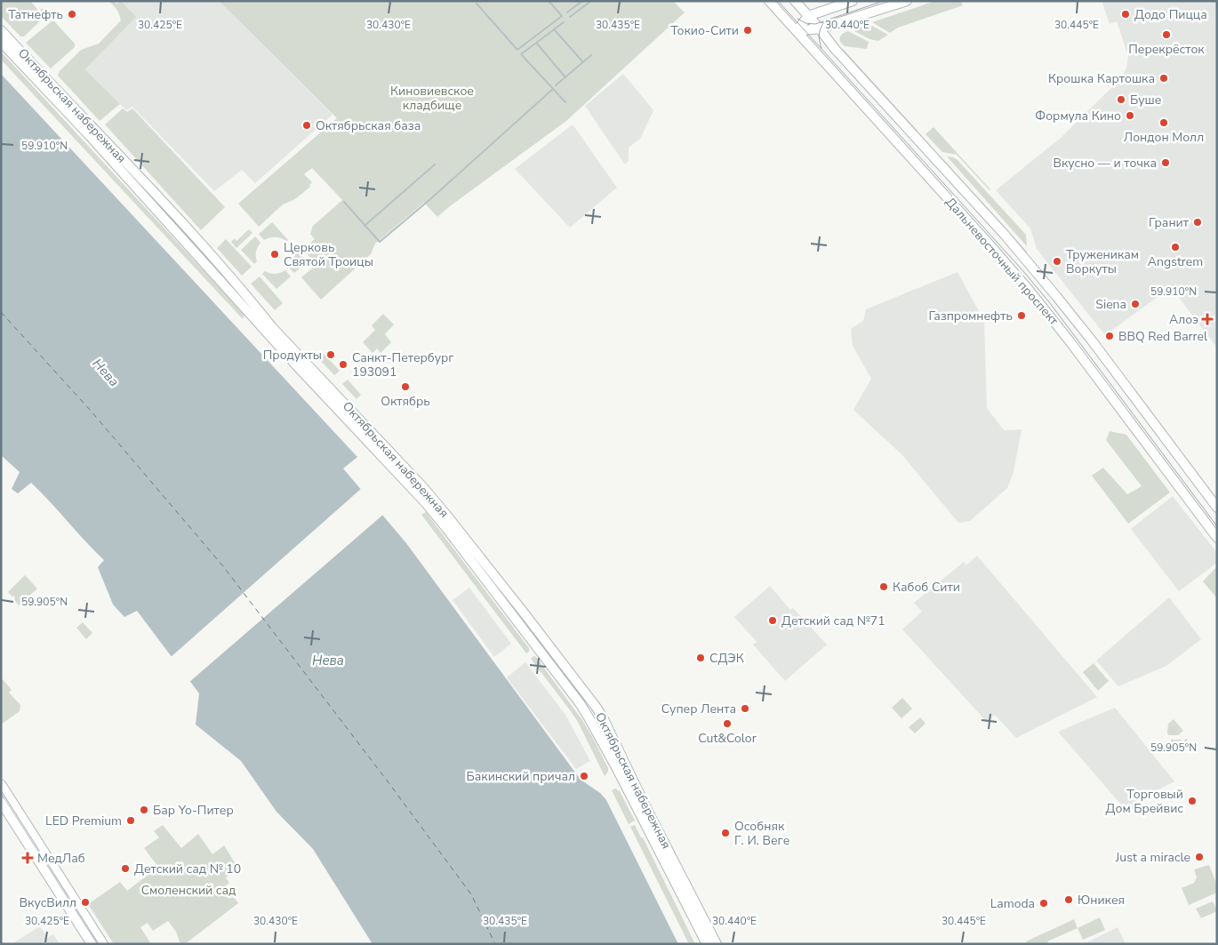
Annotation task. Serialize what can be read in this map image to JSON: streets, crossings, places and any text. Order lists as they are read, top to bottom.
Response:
{
  "streets": {
    "main road": ["Октябрьская набережная", "Дальневосточный проспект"]
  },
  "water": ["Нева"],
  "parks": ["Киновиевское кладбище", "Смоленский сад"],
  "places": {
    "other": [
      "Татнефть",
      "Додо Пицца",
      "Токио-Сити",
      "Перекрёсток",
      "Крошка Картошка",
      "Буше",
      "Формула Кино",
      "Лондон Молл",
      "Октябрьская база",
      "Вкусно — и точка",
      "Гранит",
      "Angstrem",
      "Церковь Святой Троицы",
      "Труженикам Воркуты",
      "Siena",
      "Газпромнефть",
      "BBQ Red Barrel",
      "Продукты",
      "Санкт-Петербург 193091",
      "Октябрь",
      "Кабоб Сити",
      "Детский сад №71",
      "СДЭК",
      "Супер Лента",
      "Cut&Color",
      "Бакинский причал",
      "Торговый Дом Брейвис",
      "Бар Yo-Питер",
      "LED Premium",
      "Особняк Г. И. Веге",
      "Just a miracle",
      "Детский сад № 10",
      "Юникея",
      "ВкусВилл",
      "Lamoda"
    ],
    "health": ["Алоэ", "МедЛаб"]
  },
  "coordinates": [
    "30.425°E",
    "30.430°E",
    "30.435°E",
    "30.440°E",
    "30.445°E",
    "59.910°N",
    "59.905°N"
  ]
}
